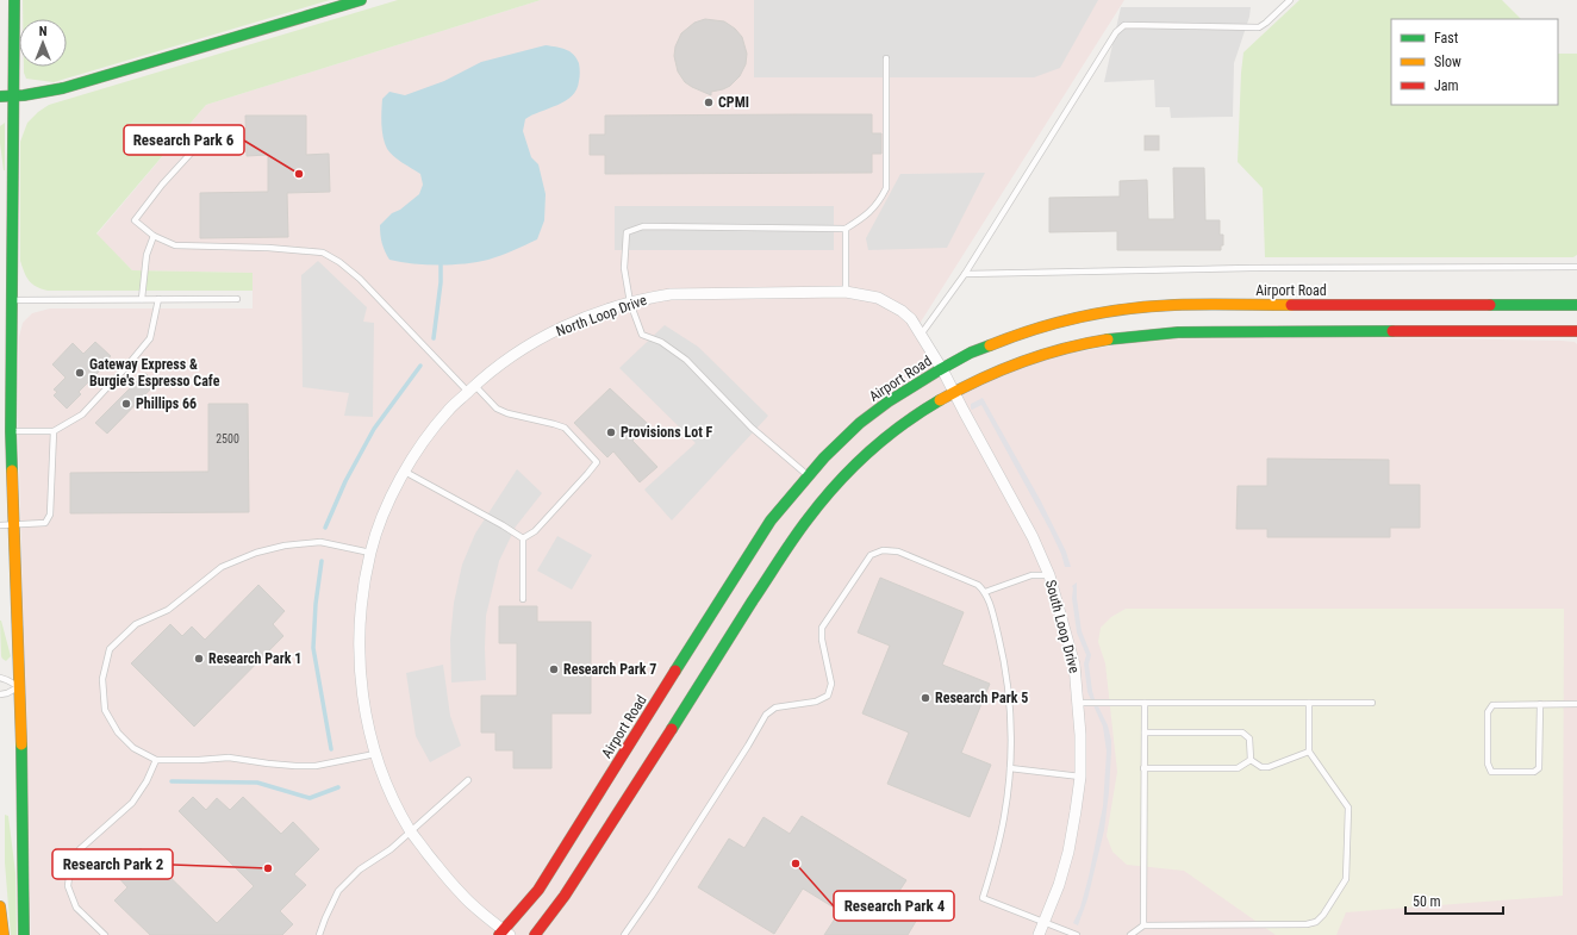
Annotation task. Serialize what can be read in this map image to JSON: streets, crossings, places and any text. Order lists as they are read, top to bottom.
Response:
{
  "streets": {
    "main road": ["Airport Road"],
    "street": ["North Loop Drive", "South Loop Drive"]
  },
  "crossings": [
    ["Airport Road", "North Loop Drive"],
    ["Airport Road", "South Loop Drive"],
    ["North Loop Drive", "South Loop Drive"]
  ],
  "places": [
    "CPMI",
    "Research Park 6",
    "Gateway Express & Burgie's Espresso Cafe",
    "Phillips 66",
    "Provisions Lot F",
    "Research Park 1",
    "Research Park 7",
    "Research Park 5",
    "Research Park 4",
    "Research Park 2"
  ],
  "house_numbers": ["2500"],
  "legend": ["Fast", "Slow", "Jam"],
  "scale_bar": "50 m",
  "north": "top"
}
